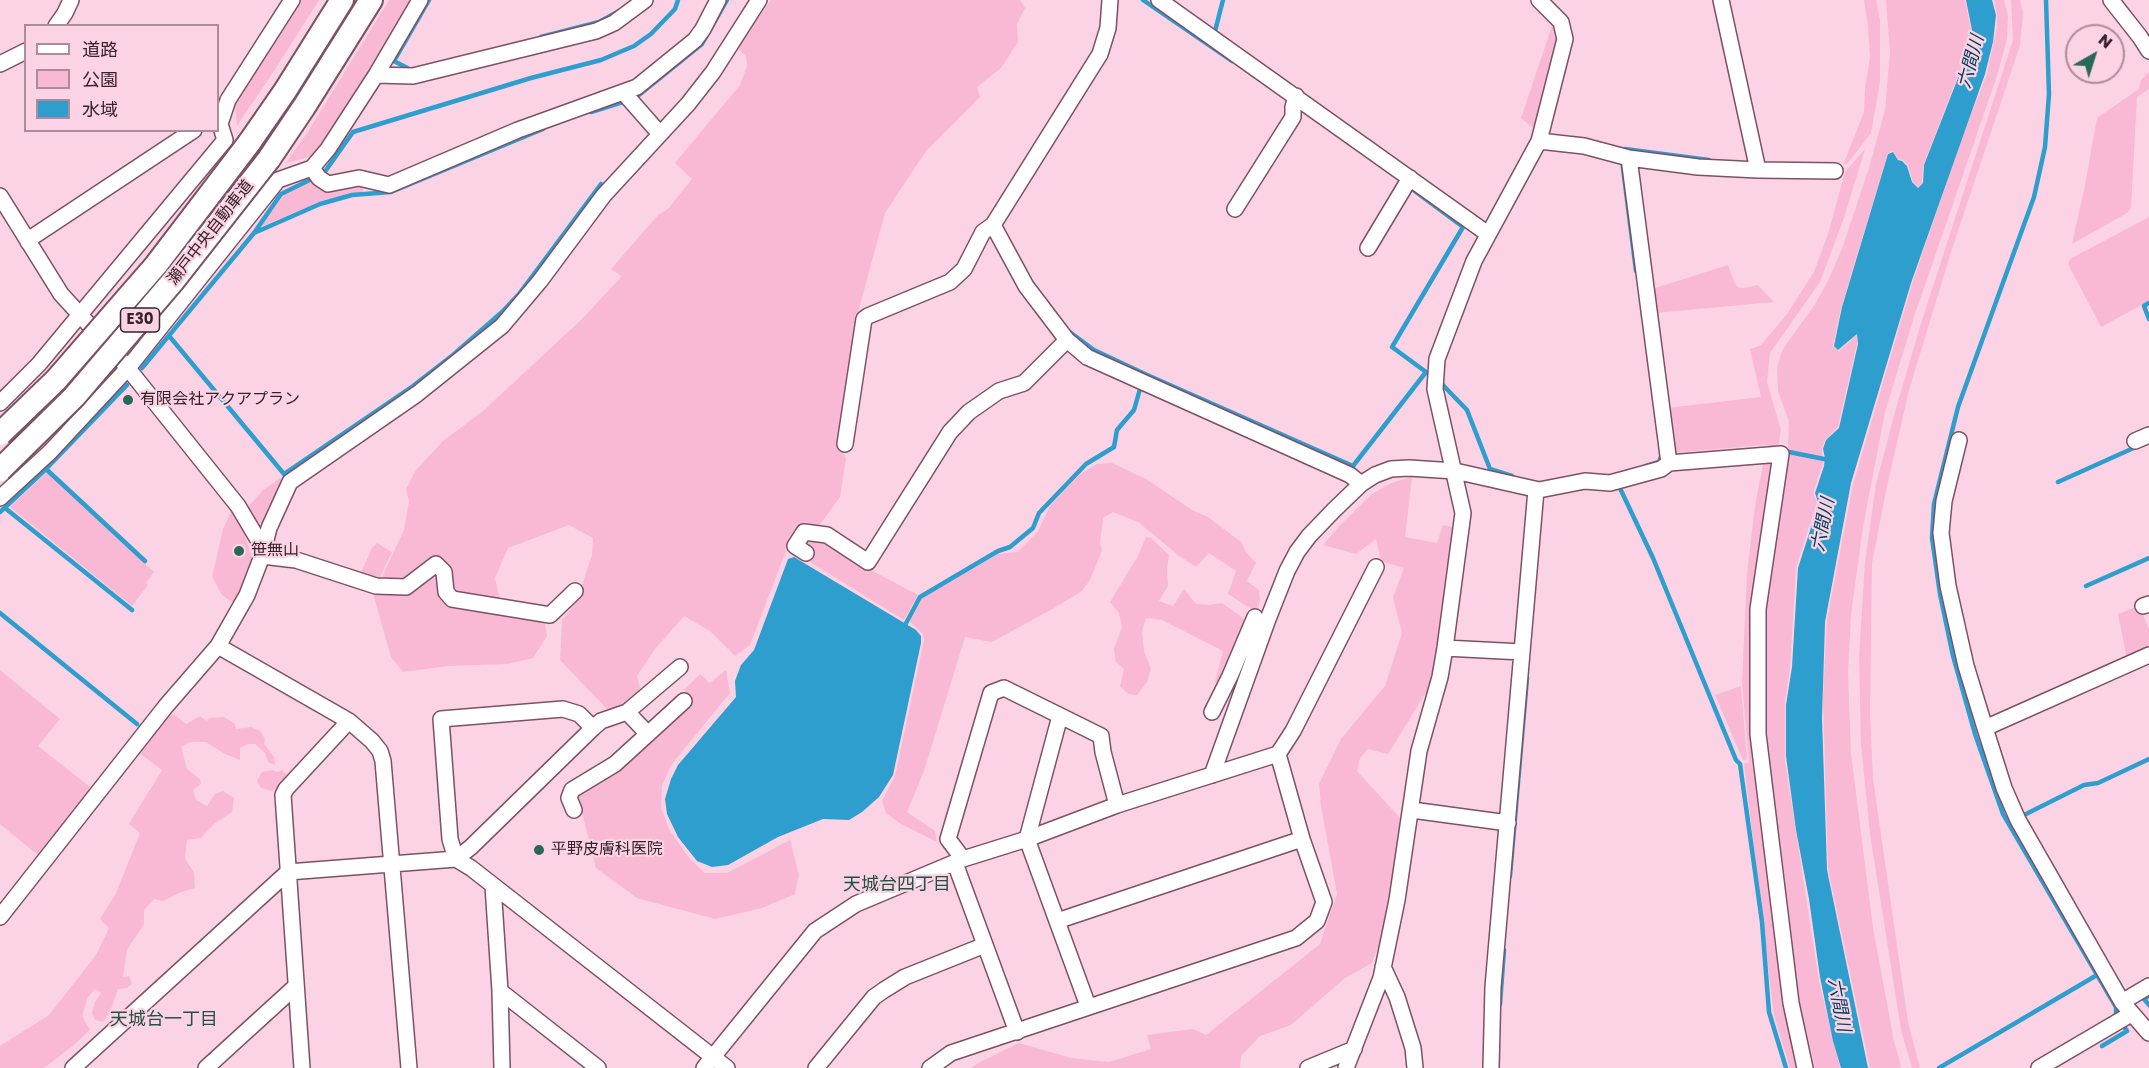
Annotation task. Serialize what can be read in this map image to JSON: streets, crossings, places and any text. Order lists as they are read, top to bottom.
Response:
{
  "streets": {
    "highway": ["瀬戸中央自動車道", "E30"]
  },
  "districts": ["天城台四丁目", "天城台一丁目"],
  "water": ["六間川"],
  "places": ["有限会社アクアプラン", "笹無山", "平野皮膚科医院"],
  "legend": ["道路", "公園", "水域"],
  "north": "top right"
}
